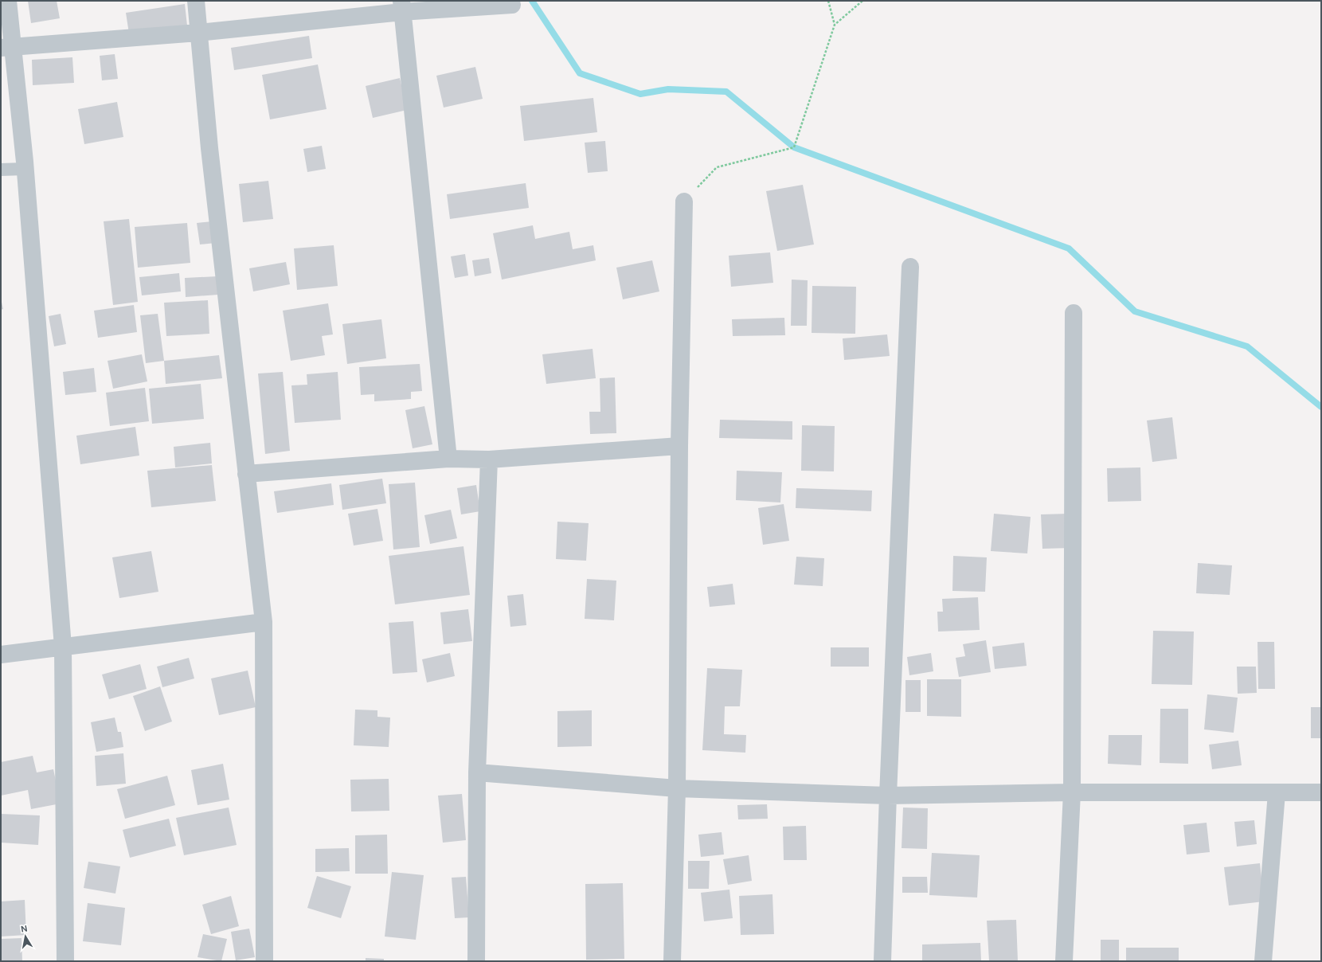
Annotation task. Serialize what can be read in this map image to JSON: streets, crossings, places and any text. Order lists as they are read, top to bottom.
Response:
{
  "north": "top"
}
